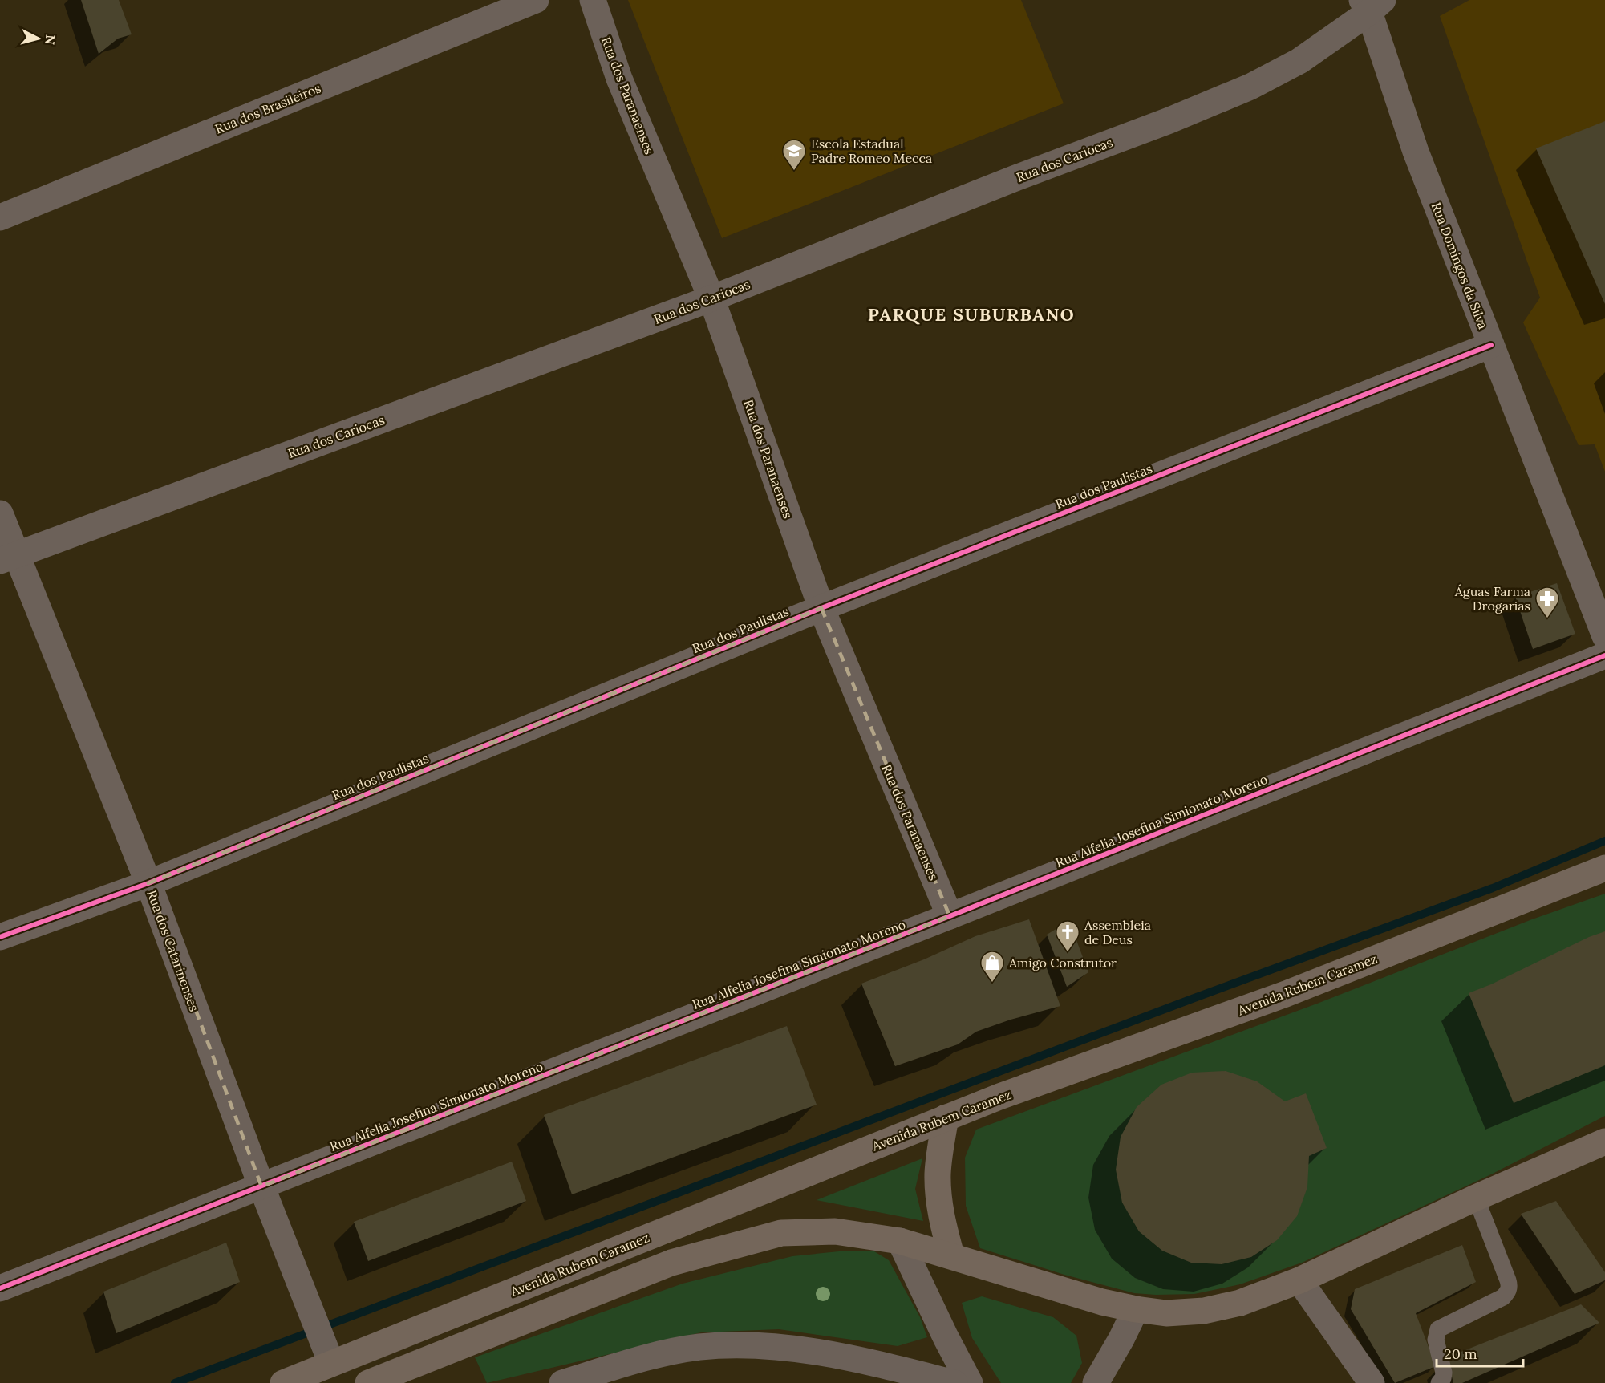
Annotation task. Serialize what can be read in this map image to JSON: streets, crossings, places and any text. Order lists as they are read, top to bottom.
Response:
{
  "streets": {
    "highway": ["Avenida Rubem Caramez"],
    "street": [
      "Rua dos Paranaenses",
      "Rua dos Brasileiros",
      "Rua dos Cariocas",
      "Rua Domingos da Silva",
      "Rua dos Paulistas",
      "Rua Alfelia Josefina Simionato Moreno",
      "Rua dos Catarinenses"
    ]
  },
  "crossings": [
    ["Rua dos Paranaenses", "Rua dos Cariocas"],
    ["Rua dos Paranaenses", "Rua dos Paulistas"],
    ["Rua dos Paranaenses", "Rua Alfelia Josefina Simionato Moreno"],
    ["Rua dos Cariocas", "Rua Domingos da Silva"],
    ["Rua dos Cariocas", "Rua dos Catarinenses"],
    ["Rua Domingos da Silva", "Rua dos Paulistas"],
    ["Rua dos Paulistas", "Rua dos Catarinenses"],
    ["Rua Alfelia Josefina Simionato Moreno", "Rua dos Catarinenses"],
    ["Rua dos Catarinenses", "Avenida Rubem Caramez"]
  ],
  "districts": ["PARQUE SUBURBANO"],
  "places": {
    "school or university": ["Escola Estadual Padre Romeo Mecca"],
    "pharmacy": ["Águas Farma Drogarias"],
    "church": ["Assembleia de Deus"],
    "shop": ["Amigo Construtor"]
  },
  "scale_bar": "20 m",
  "north": "right"
}
